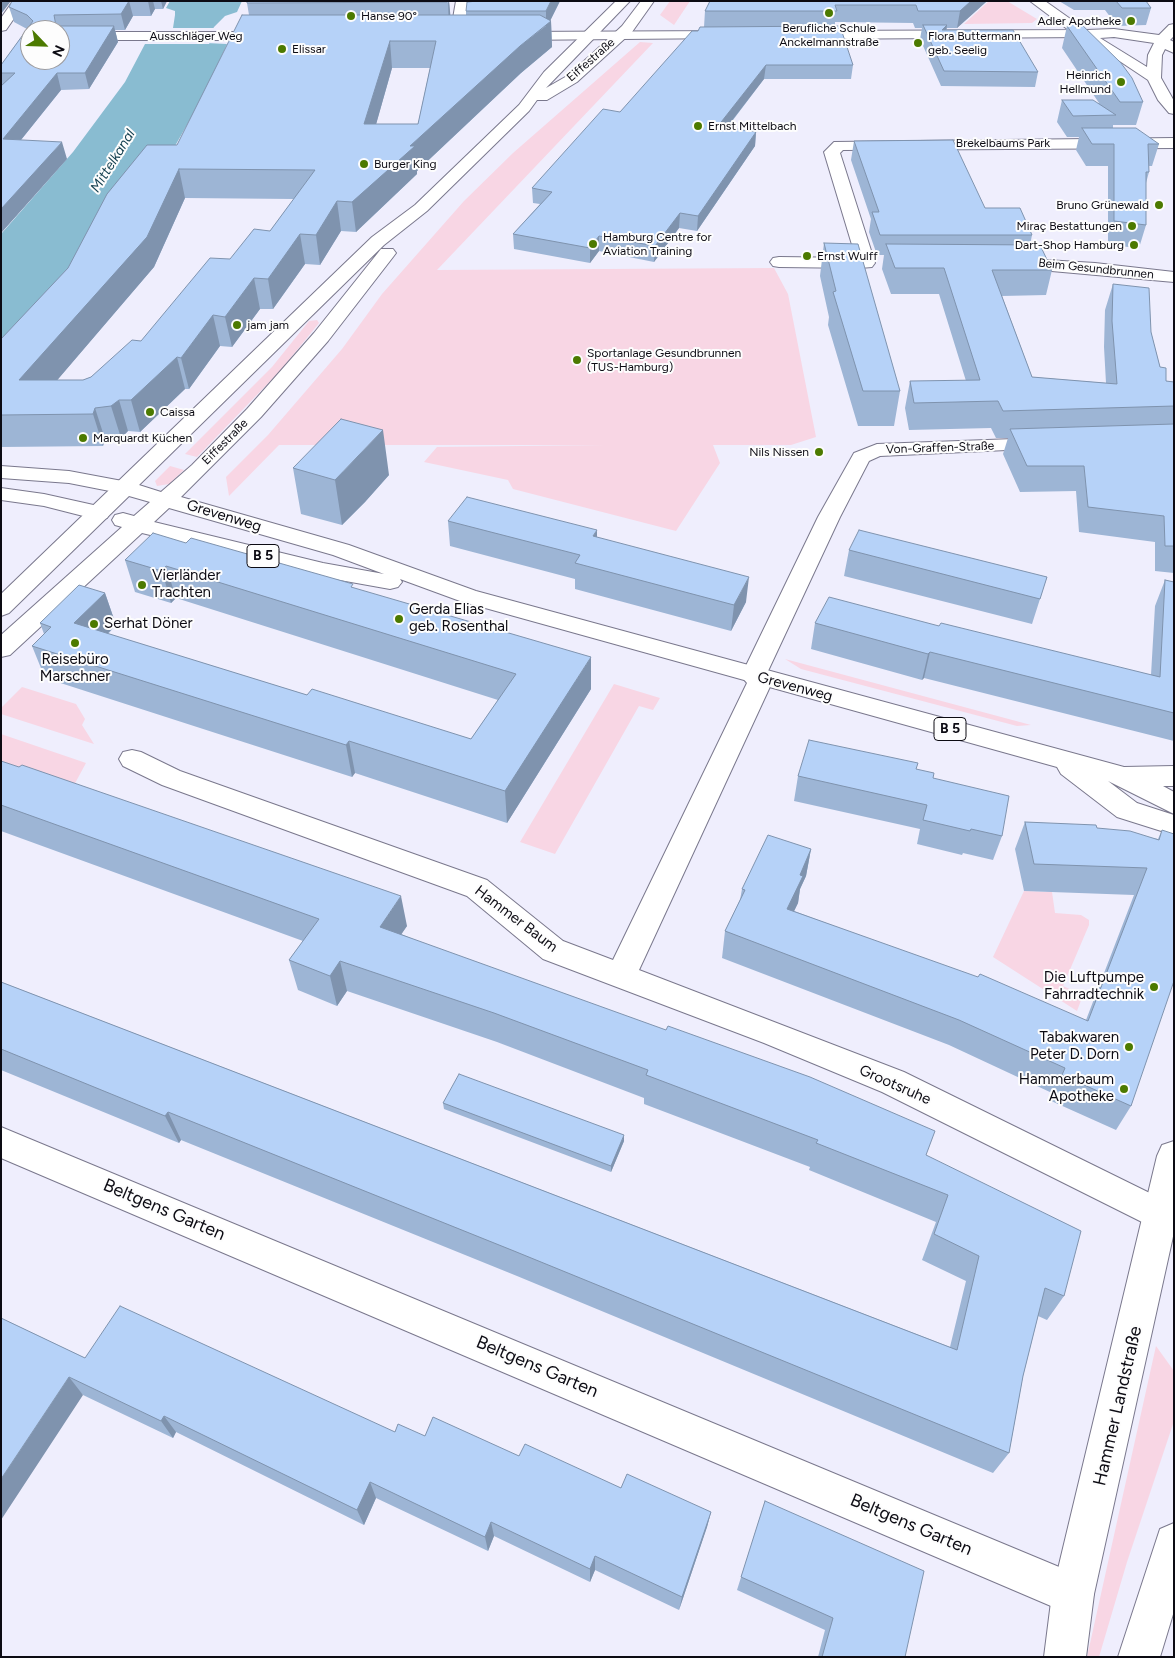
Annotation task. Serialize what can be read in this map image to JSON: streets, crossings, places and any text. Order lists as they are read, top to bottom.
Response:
{
  "streets": {
    "main road": [
      "Ausschläger Weg",
      "Eiffestraße",
      "Brekelbaums Park",
      "Beim Gesundbrunnen",
      "Von-Graffen-Straße",
      "Grevenweg",
      "B 5",
      "Hammer Baum",
      "Grootsruhe",
      "Beltgens Garten",
      "Hammer Landstraße"
    ]
  },
  "crossings": [
    ["Eiffestraße", "Grevenweg"],
    ["Von-Graffen-Straße", "Grevenweg"],
    ["Grevenweg", "B 5"],
    ["Hammer Baum", "Grootsruhe"],
    ["Grootsruhe", "Hammer Landstraße"],
    ["Beltgens Garten", "Hammer Landstraße"]
  ],
  "water": ["Mittelkanal"],
  "places": [
    "Berufliche Schule Anckelmannstraße",
    "Hanse 90°",
    "Adler Apotheke",
    "Flora Buttermann geb. Seelig",
    "Elissar",
    "Heinrich Hellmund",
    "Ernst Mittelbach",
    "Burger King",
    "Bruno Grünewald",
    "Miraç Bestattungen",
    "Hamburg Centre for Aviation Training",
    "Dart-Shop Hamburg",
    "Ernst Wulff",
    "jam jam",
    "Sportanlage Gesundbrunnen (TUS-Hamburg)",
    "Caissa",
    "Marquardt Küchen",
    "Nils Nissen",
    "Vierländer Trachten",
    "Gerda Elias geb. Rosenthal",
    "Serhat Döner",
    "Reisebüro Marschner",
    "Die Luftpumpe Fahrradtechnik",
    "Tabakwaren Peter D. Dorn",
    "Hammerbaum Apotheke"
  ],
  "north": "bottom right"
}
